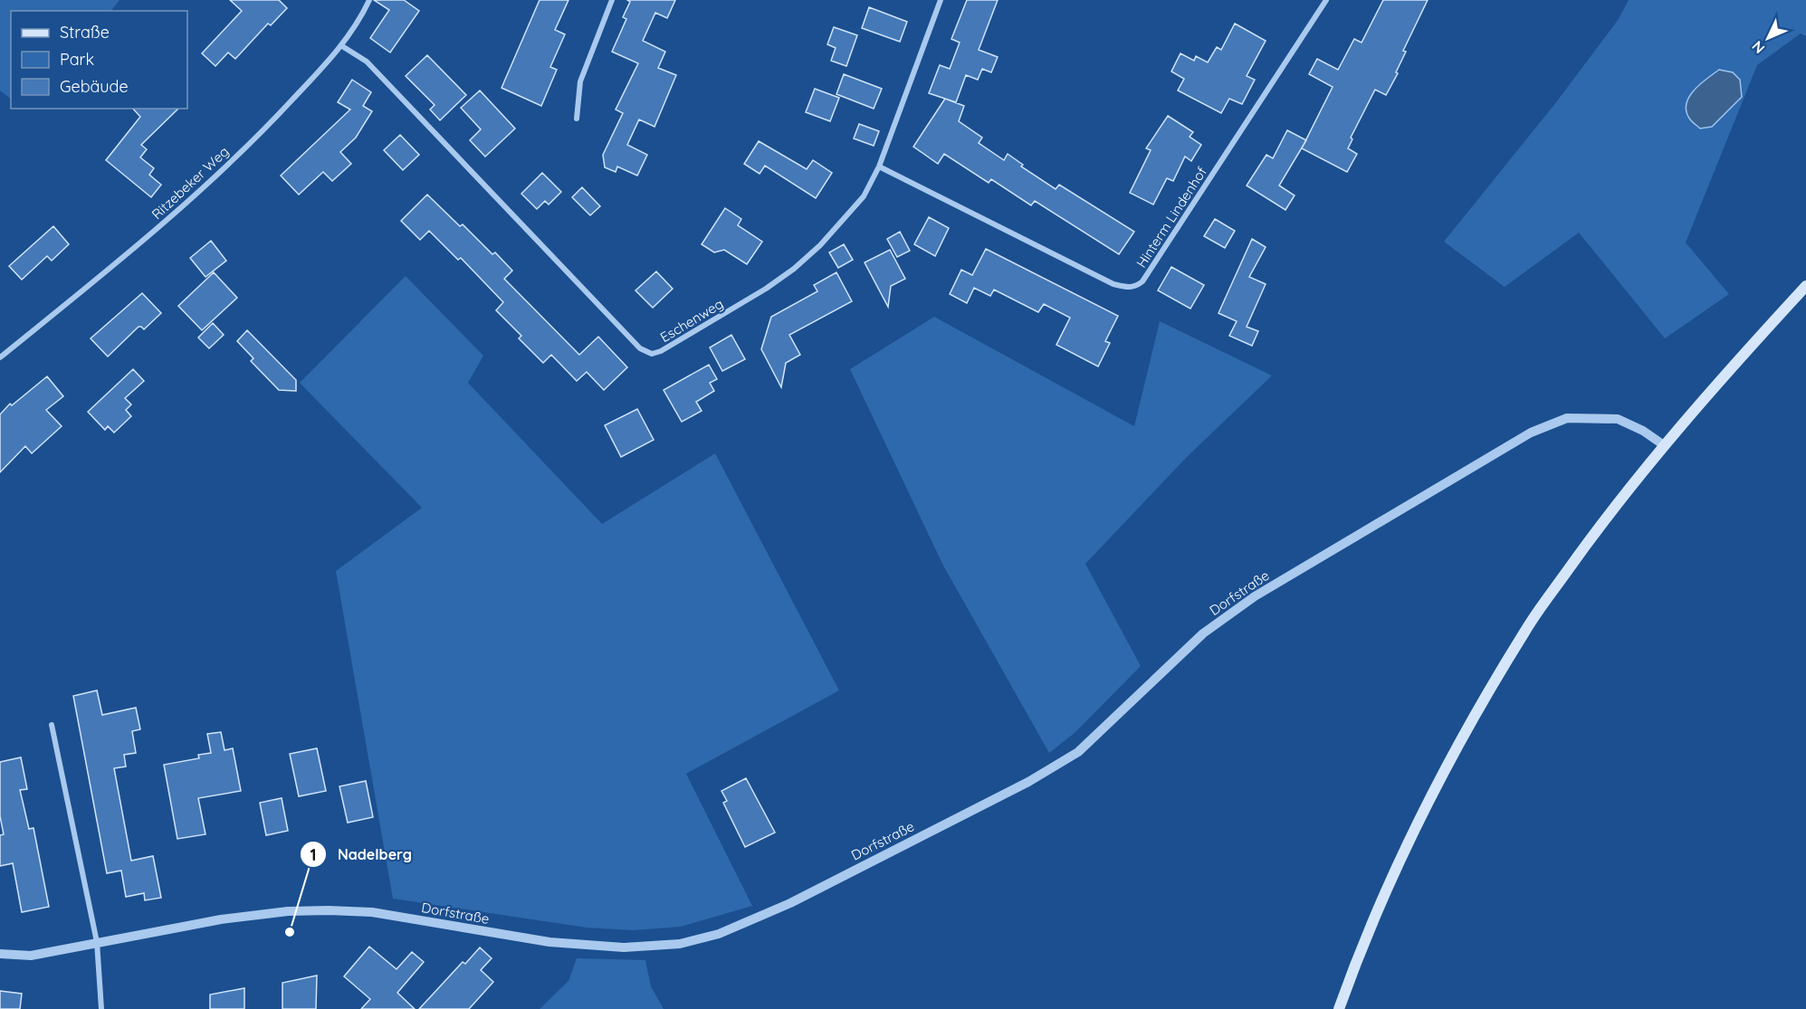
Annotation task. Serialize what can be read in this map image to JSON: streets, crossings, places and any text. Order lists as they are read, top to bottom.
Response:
{
  "streets": {
    "street": [
      "Ritzebeker Weg",
      "Hinterm Lindenhof",
      "Eschenweg",
      "Dorfstraße"
    ]
  },
  "crossings": [
    ["Ritzebeker Weg", "Eschenweg"],
    ["Hinterm Lindenhof", "Eschenweg"]
  ],
  "places": ["Nadelberg"],
  "legend": ["Straße", "Park", "Gebäude"],
  "north": "bottom left"
}
